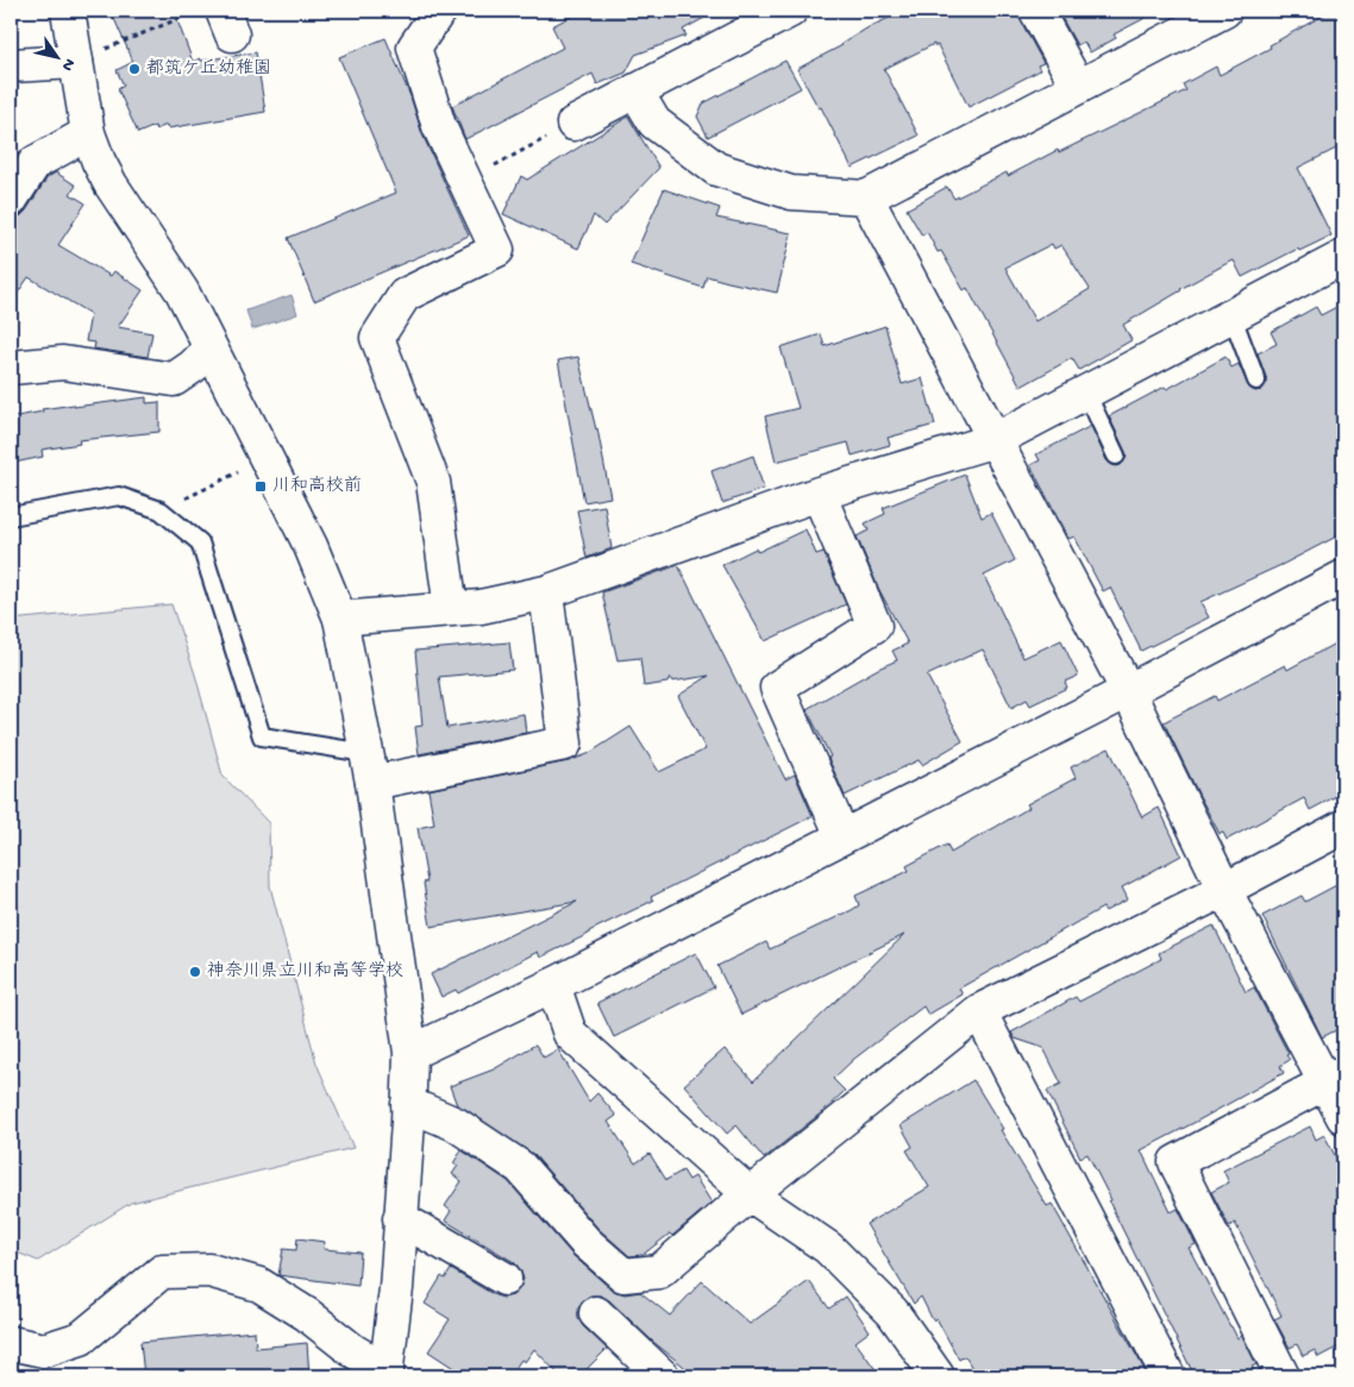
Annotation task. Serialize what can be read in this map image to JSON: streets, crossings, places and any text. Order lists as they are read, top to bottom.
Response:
{
  "places": {
    "other": ["都筑ケ丘幼稚園", "神奈川県立川和高等学校"],
    "transit": ["川和高校前"]
  },
  "north": "bottom right"
}
